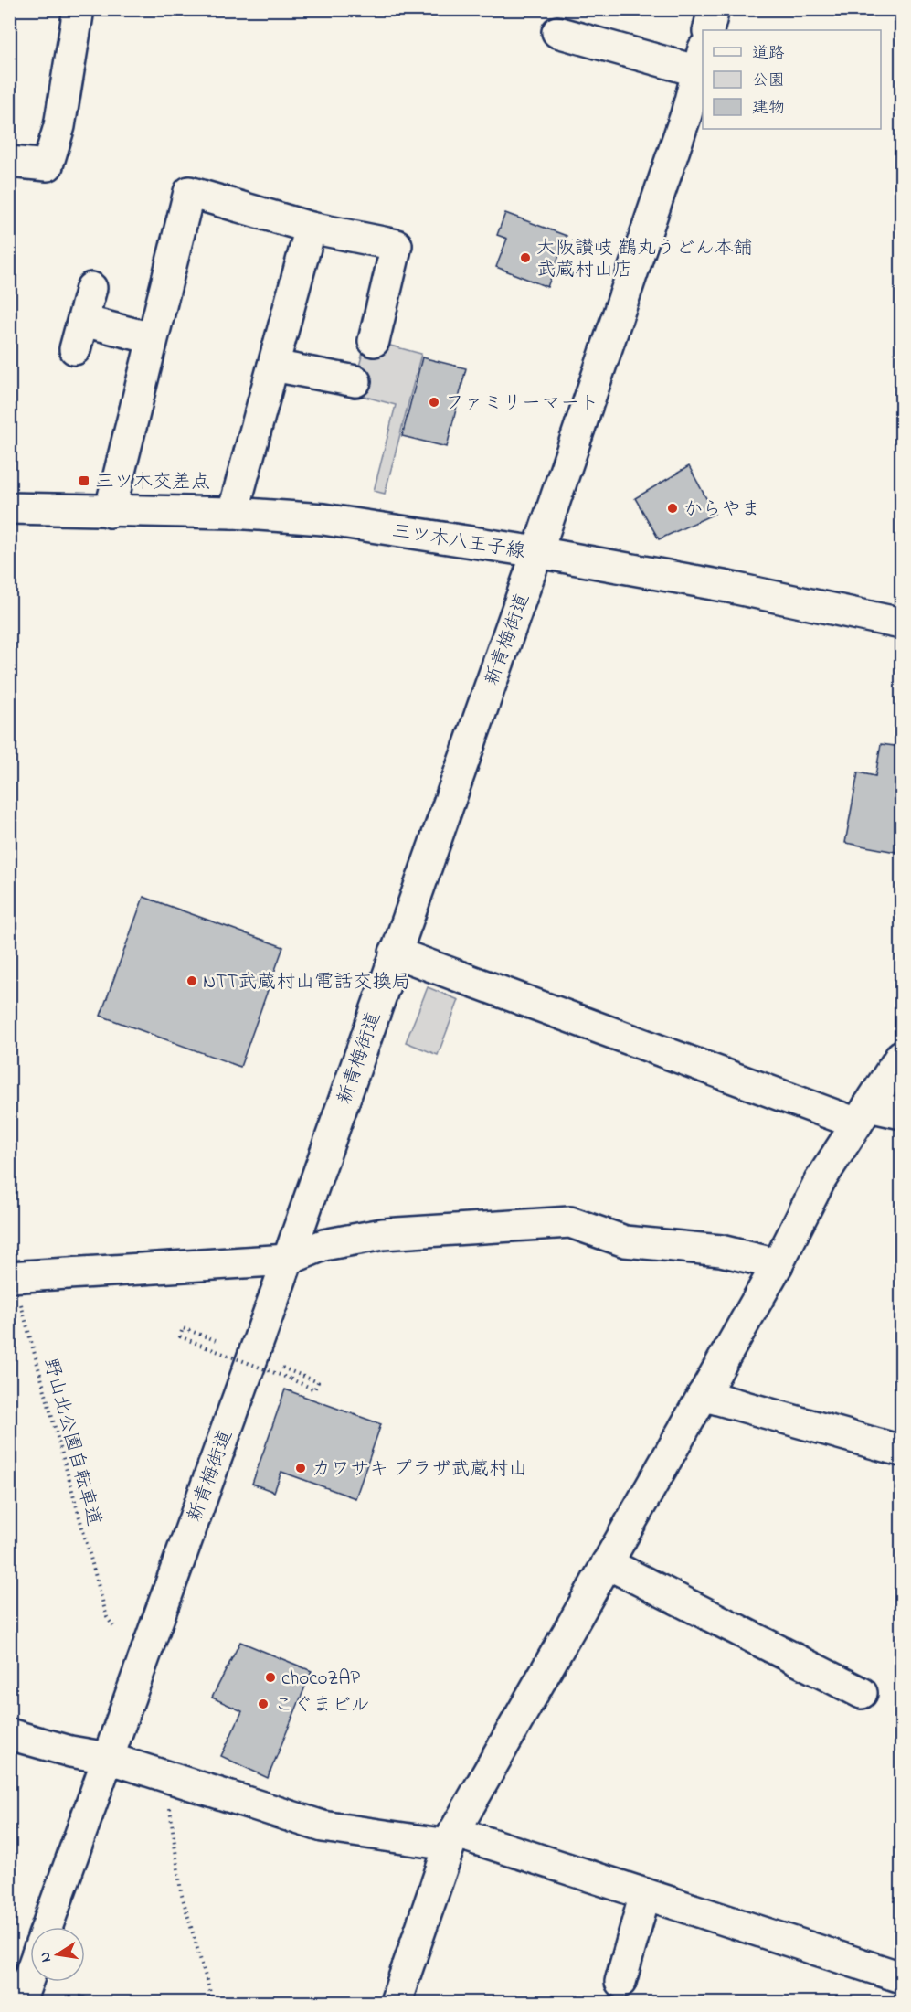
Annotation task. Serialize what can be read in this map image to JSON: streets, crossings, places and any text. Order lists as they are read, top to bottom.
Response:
{
  "streets": {
    "street": ["三ツ木八王子線", "新青梅街道"],
    "path": ["野山北公園自転車道"]
  },
  "crossings": [
    ["三ツ木八王子線", "新青梅街道"]
  ],
  "places": {
    "other": [
      "大阪讃岐 鶴丸うどん本舗 武蔵村山店",
      "ファミリーマート",
      "からやま",
      "NTT武蔵村山電話交換局",
      "カワサキ プラザ武蔵村山",
      "chocoZAP",
      "こぐまビル"
    ],
    "transit": ["三ツ木交差点"]
  },
  "legend": ["道路", "公園", "建物"],
  "north": "left"
}
